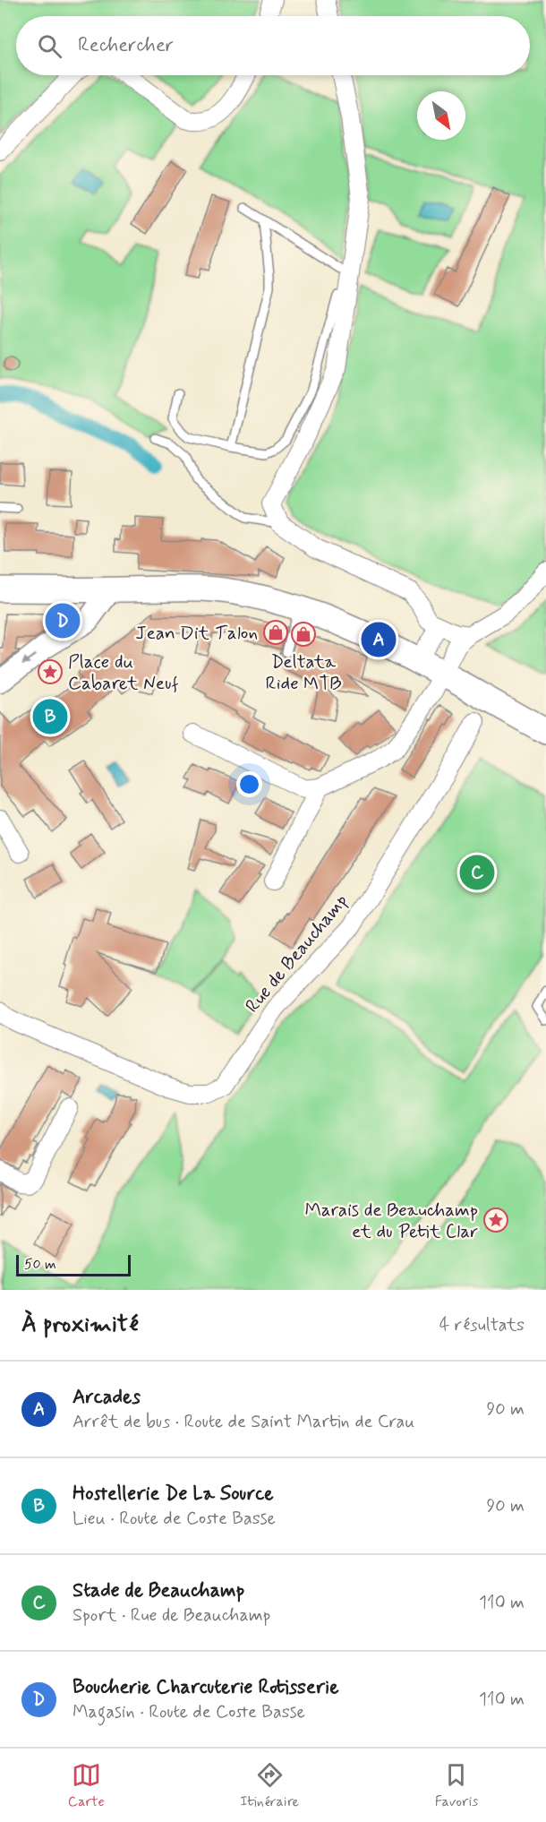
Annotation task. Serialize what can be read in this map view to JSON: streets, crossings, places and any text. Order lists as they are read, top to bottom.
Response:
{
  "streets": {
    "street": ["Rue de Beauchamp"]
  },
  "places": {
    "shop": ["Jean Dit Talon", "Deltata Ride MTB"],
    "place": ["Place du Cabaret Neuf", "Marais de Beauchamp et du Petit Clar"]
  },
  "scale_bar": "50 m",
  "north": "bottom right",
  "page": {
    "search": "Rechercher",
    "pins": [
      "D",
      "A",
      "B",
      "C"
    ],
    "scale": "50 m",
    "heading": ["À proximité", "4 résultats"],
    "list": [
      {
        "mark": "A",
        "name": "Arcades",
        "note": "Arrêt de bus · Route de Saint Martin de Crau",
        "value": "90 m"
      },
      {
        "mark": "B",
        "name": "Hostellerie De La Source",
        "note": "Lieu · Route de Coste Basse",
        "value": "90 m"
      },
      {
        "mark": "C",
        "name": "Stade de Beauchamp",
        "note": "Sport · Rue de Beauchamp",
        "value": "110 m"
      },
      {
        "mark": "D",
        "name": "Boucherie Charcuterie Rotisserie",
        "note": "Magasin · Route de Coste Basse",
        "value": "110 m"
      }
    ],
    "nav": ["Carte", "Itinéraire", "Favoris"]
  }
}
